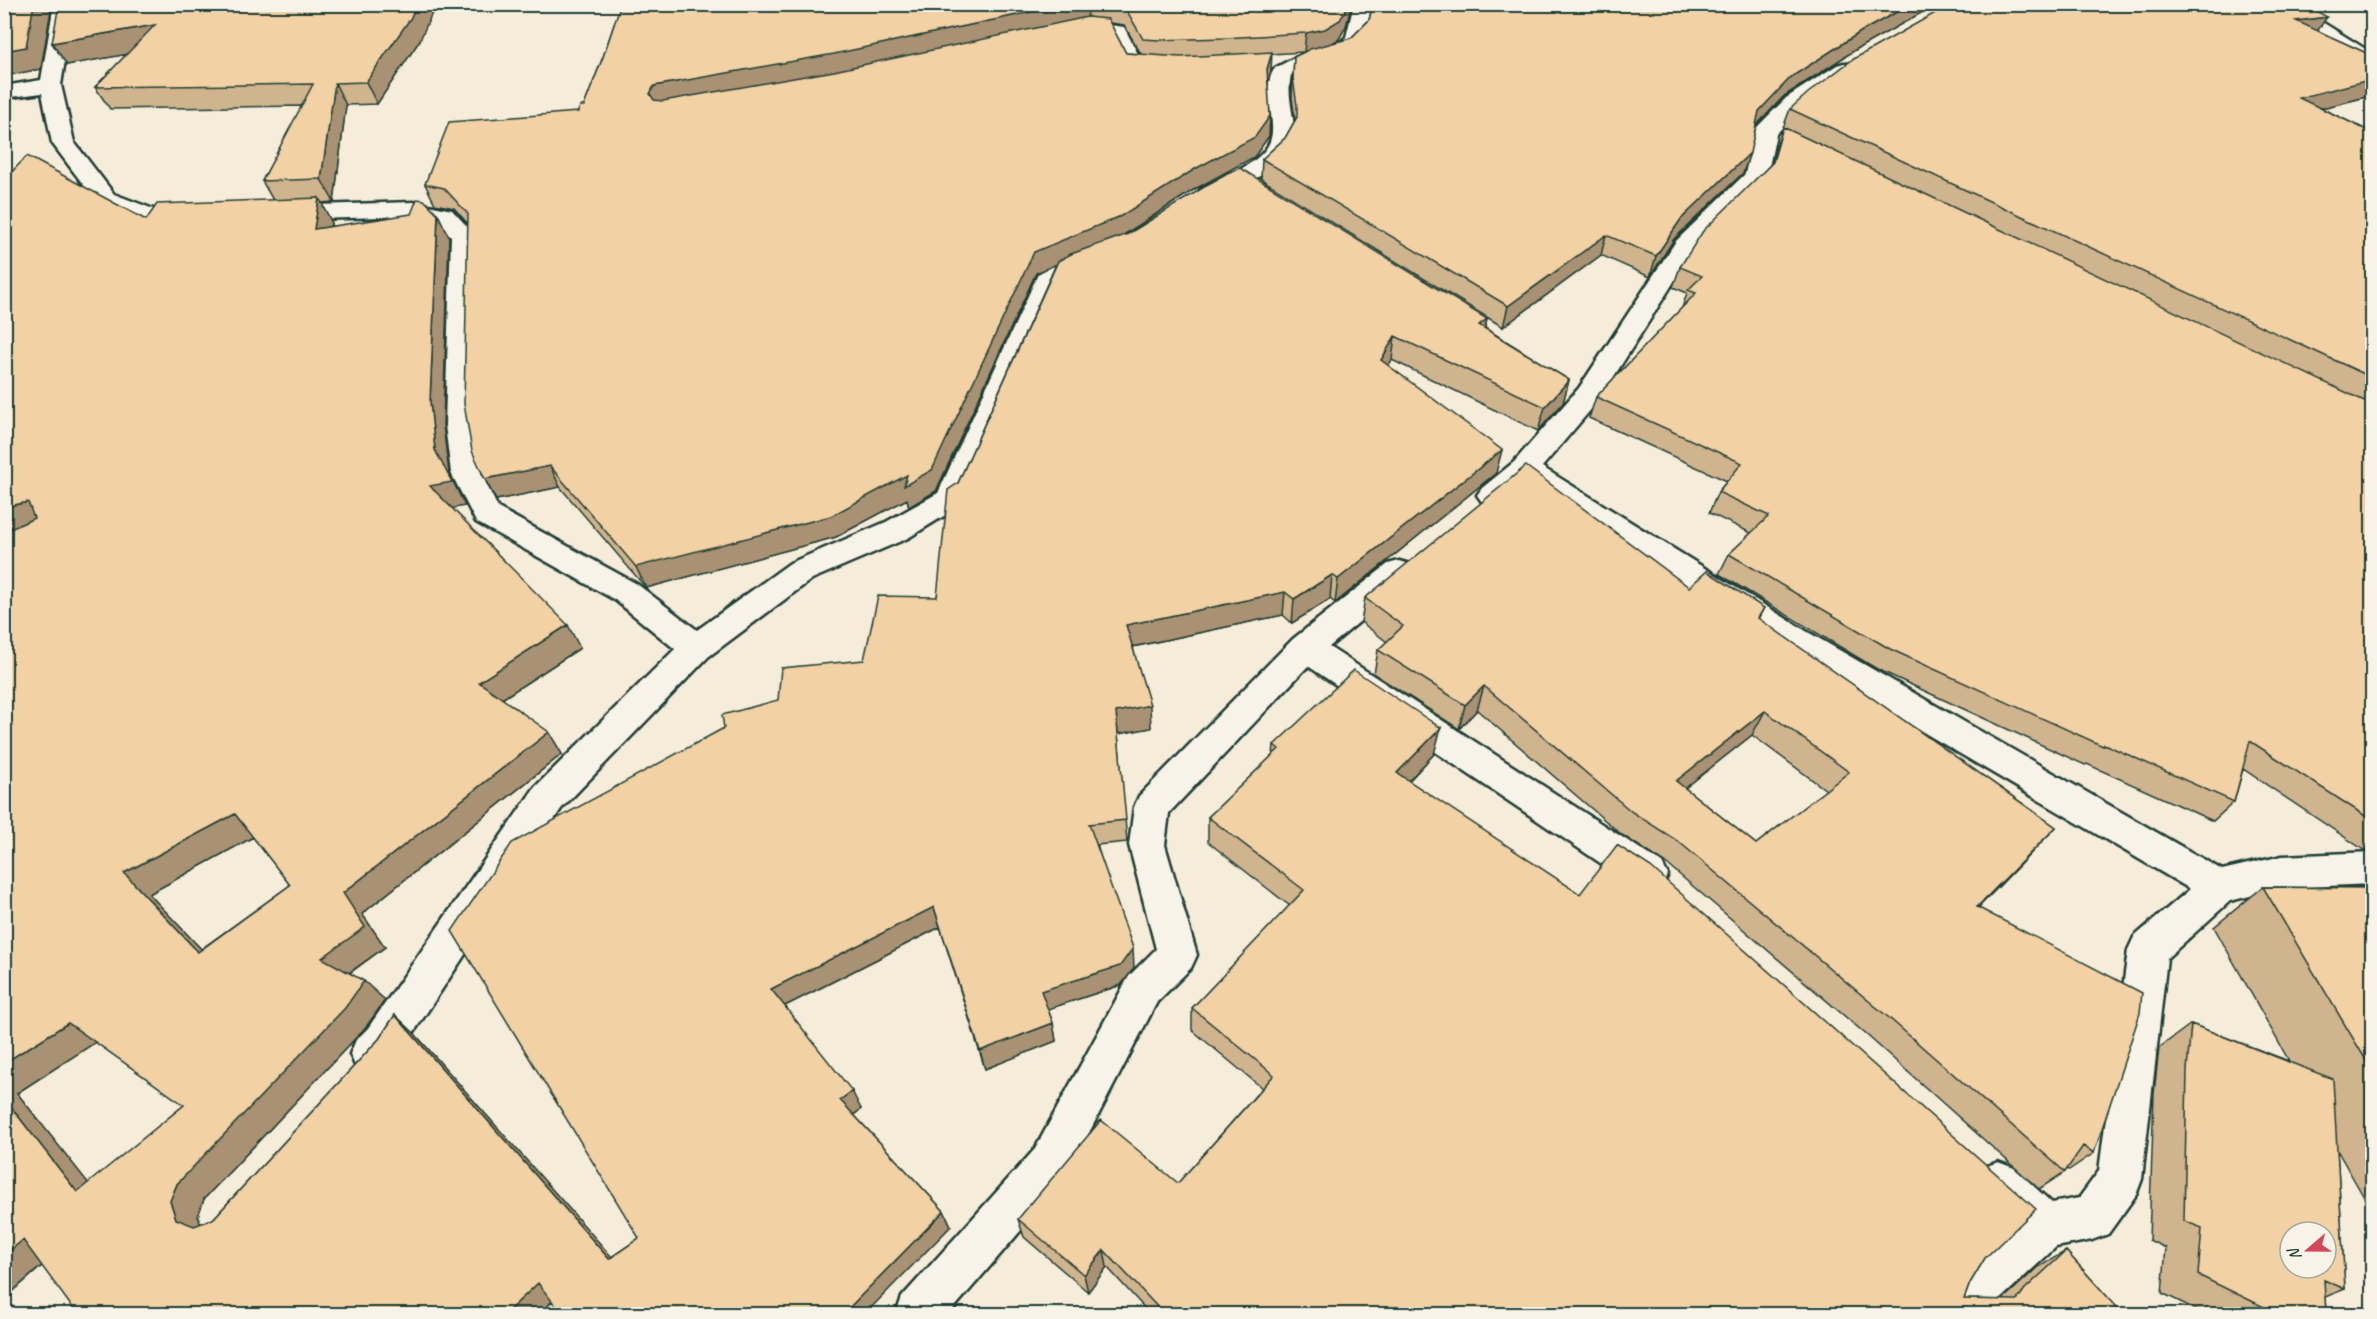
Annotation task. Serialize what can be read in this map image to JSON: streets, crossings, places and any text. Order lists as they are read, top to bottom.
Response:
{
  "north": "left"
}
